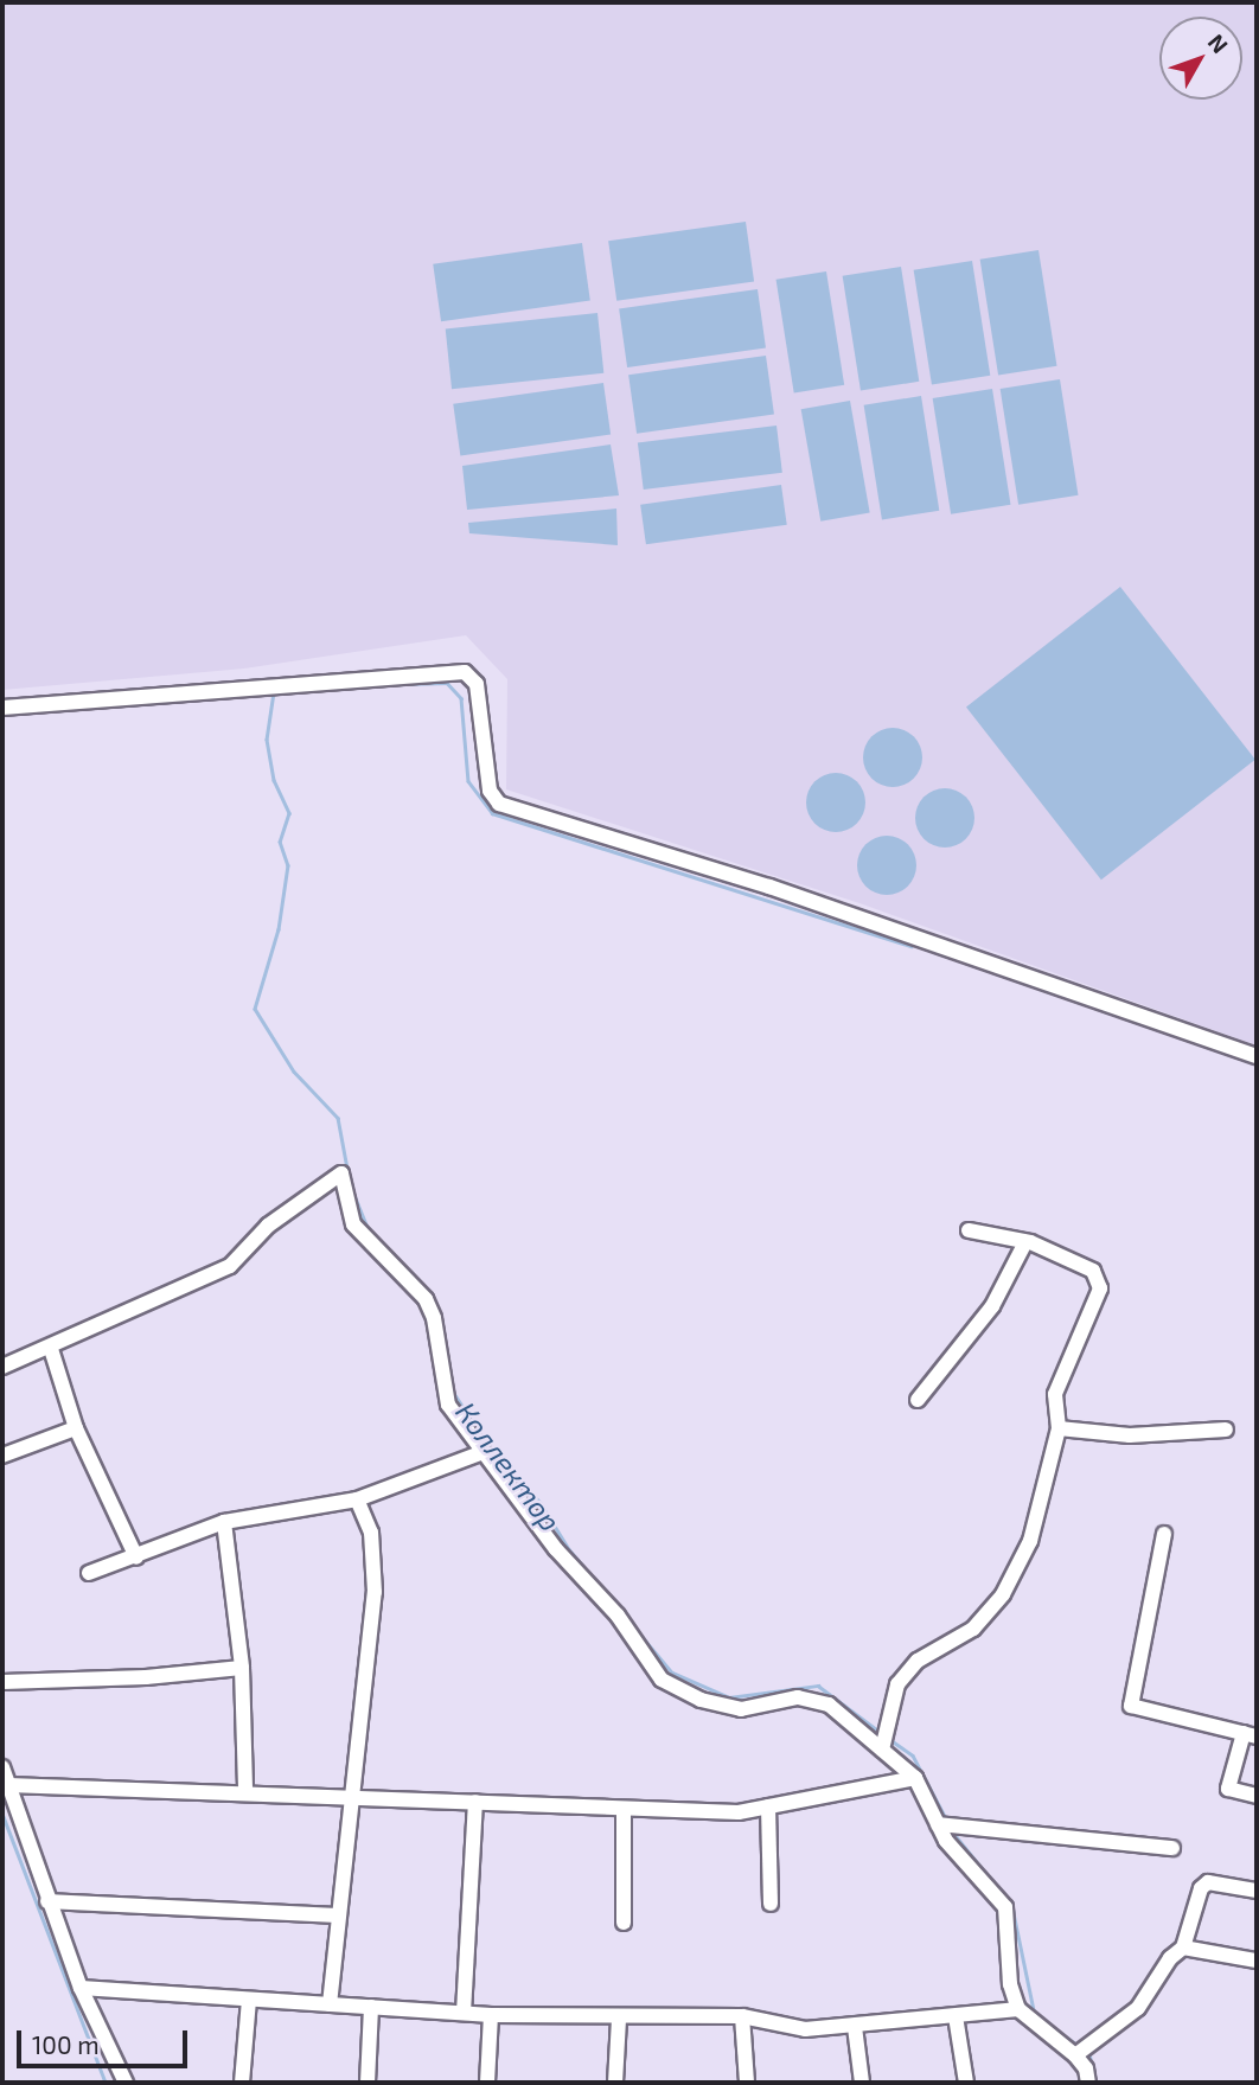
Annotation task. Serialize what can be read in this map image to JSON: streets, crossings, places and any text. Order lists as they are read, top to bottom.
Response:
{
  "water": ["Коллектор"],
  "scale_bar": "100 m",
  "north": "top right"
}
